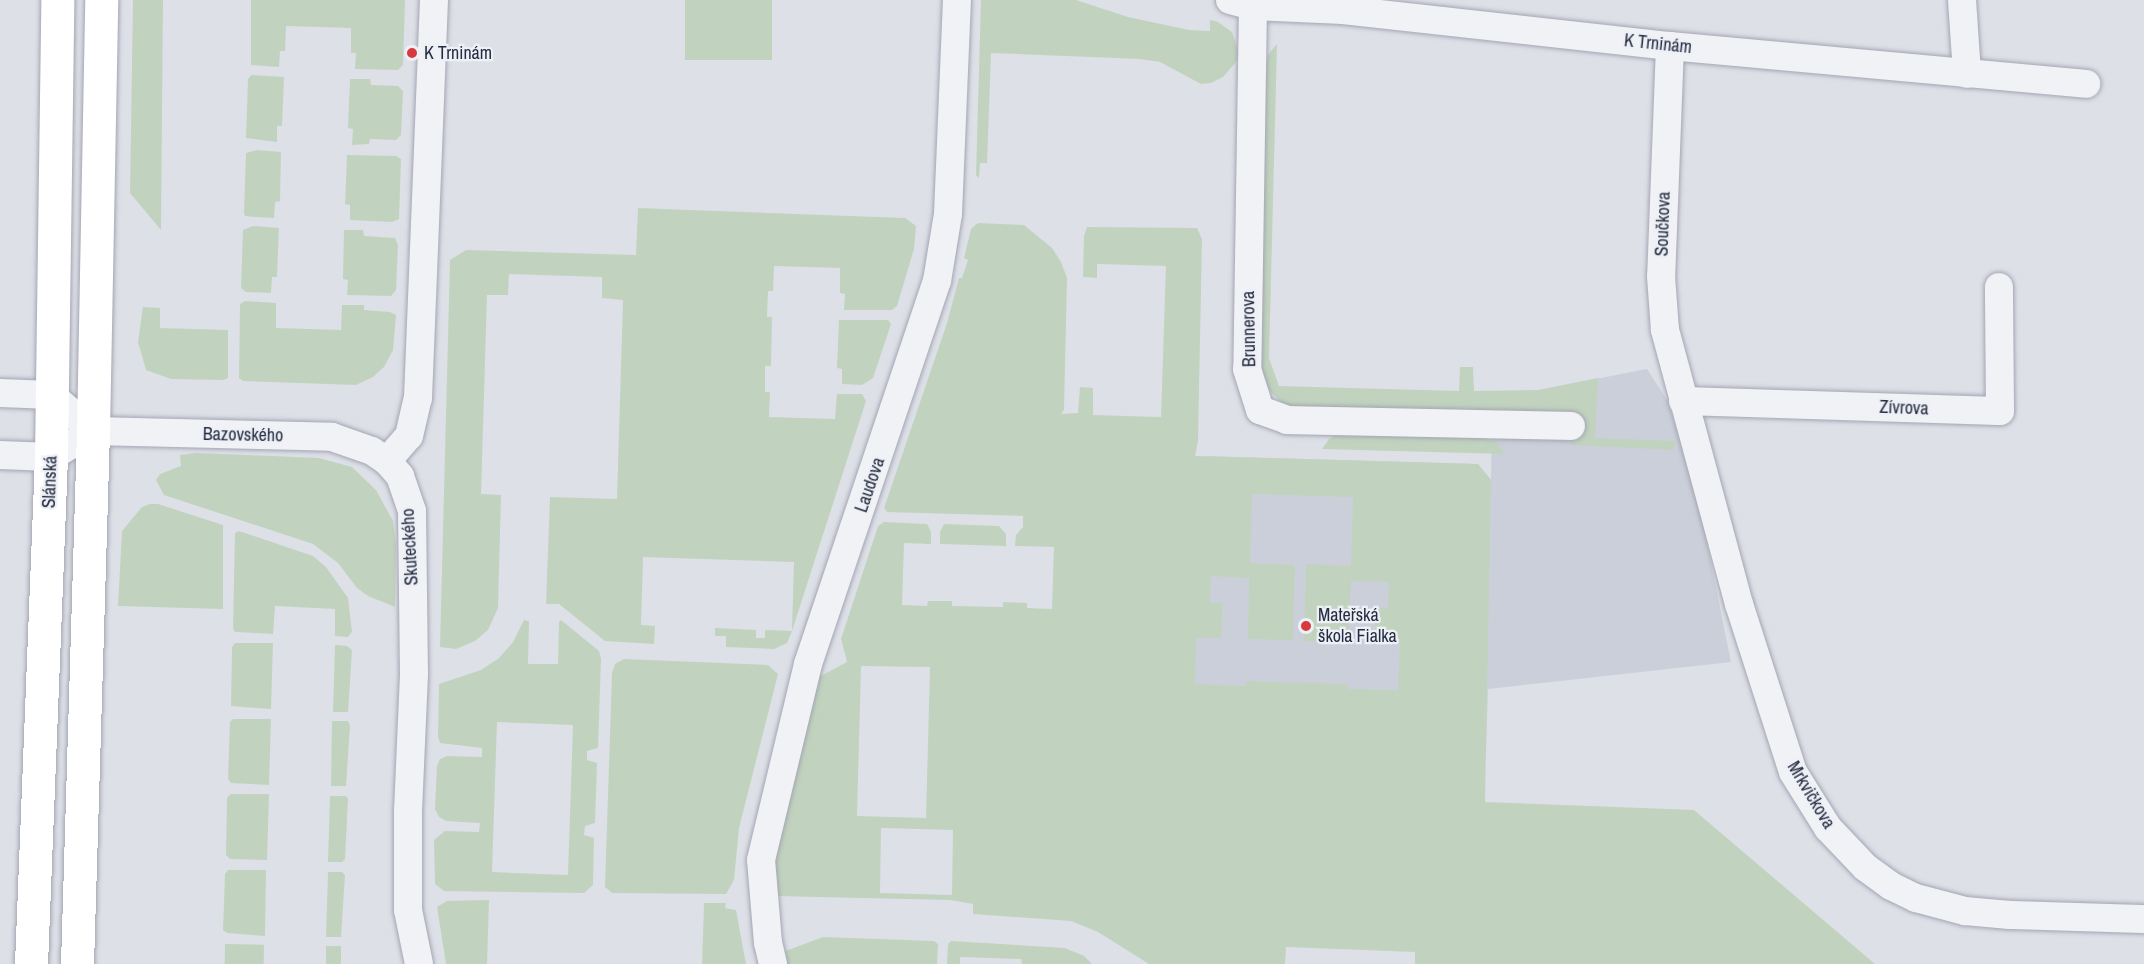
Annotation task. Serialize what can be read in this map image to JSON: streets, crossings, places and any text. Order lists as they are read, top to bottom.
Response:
{
  "streets": {
    "main road": ["Slánská"],
    "street": [
      "K Trninám",
      "Součkova",
      "Brunnerova",
      "Zívrova",
      "Bazovského",
      "Laudova",
      "Skuteckého",
      "Mrkvičkova"
    ]
  },
  "crossings": [
    ["K Trninám", "Součkova"],
    ["K Trninám", "Brunnerova"],
    ["Součkova", "Zívrova"],
    ["Součkova", "Mrkvičkova"],
    ["Zívrova", "Mrkvičkova"],
    ["Bazovského", "Skuteckého"]
  ],
  "places": ["K Trninám", "Mateřská škola Fialka"]
}
